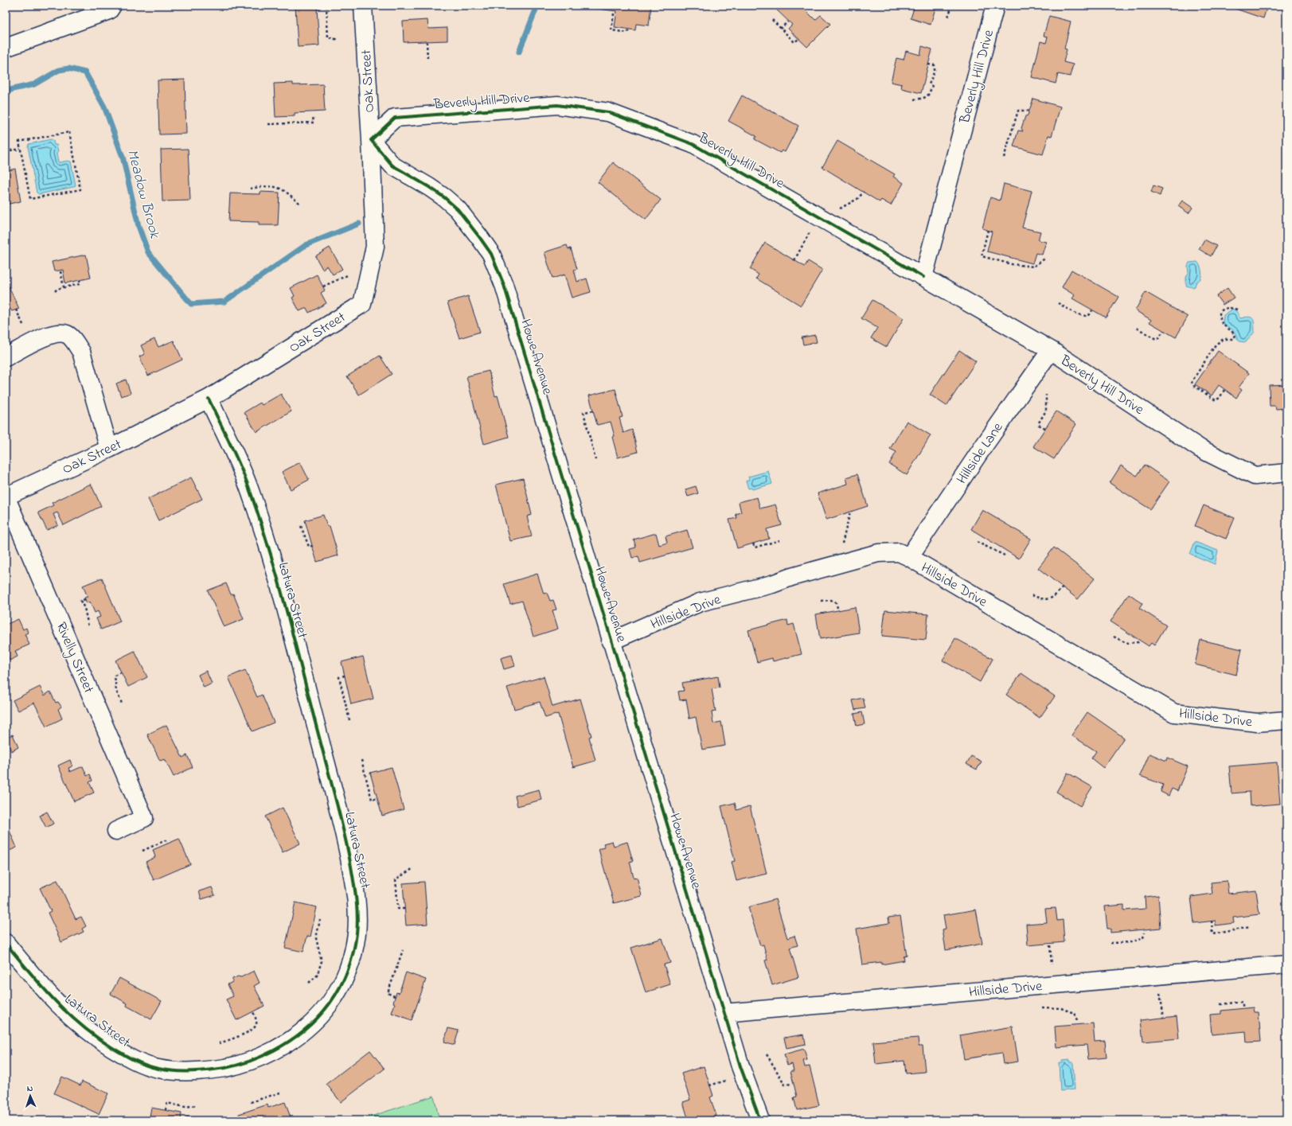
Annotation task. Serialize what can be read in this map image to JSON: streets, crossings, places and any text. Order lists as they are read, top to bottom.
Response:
{
  "streets": {
    "street": [
      "Beverly Hill Drive",
      "Oak Street",
      "Howe Avenue",
      "Hillside Lane",
      "Hillside Drive",
      "Latura Street",
      "Rivelly Street"
    ]
  },
  "crossings": [
    ["Beverly Hill Drive", "Oak Street"],
    ["Beverly Hill Drive", "Howe Avenue"],
    ["Beverly Hill Drive", "Hillside Lane"],
    ["Oak Street", "Howe Avenue"],
    ["Oak Street", "Latura Street"],
    ["Oak Street", "Rivelly Street"],
    ["Howe Avenue", "Hillside Drive"],
    ["Hillside Lane", "Hillside Drive"]
  ],
  "water": ["Meadow Brook"],
  "north": "top"
}
